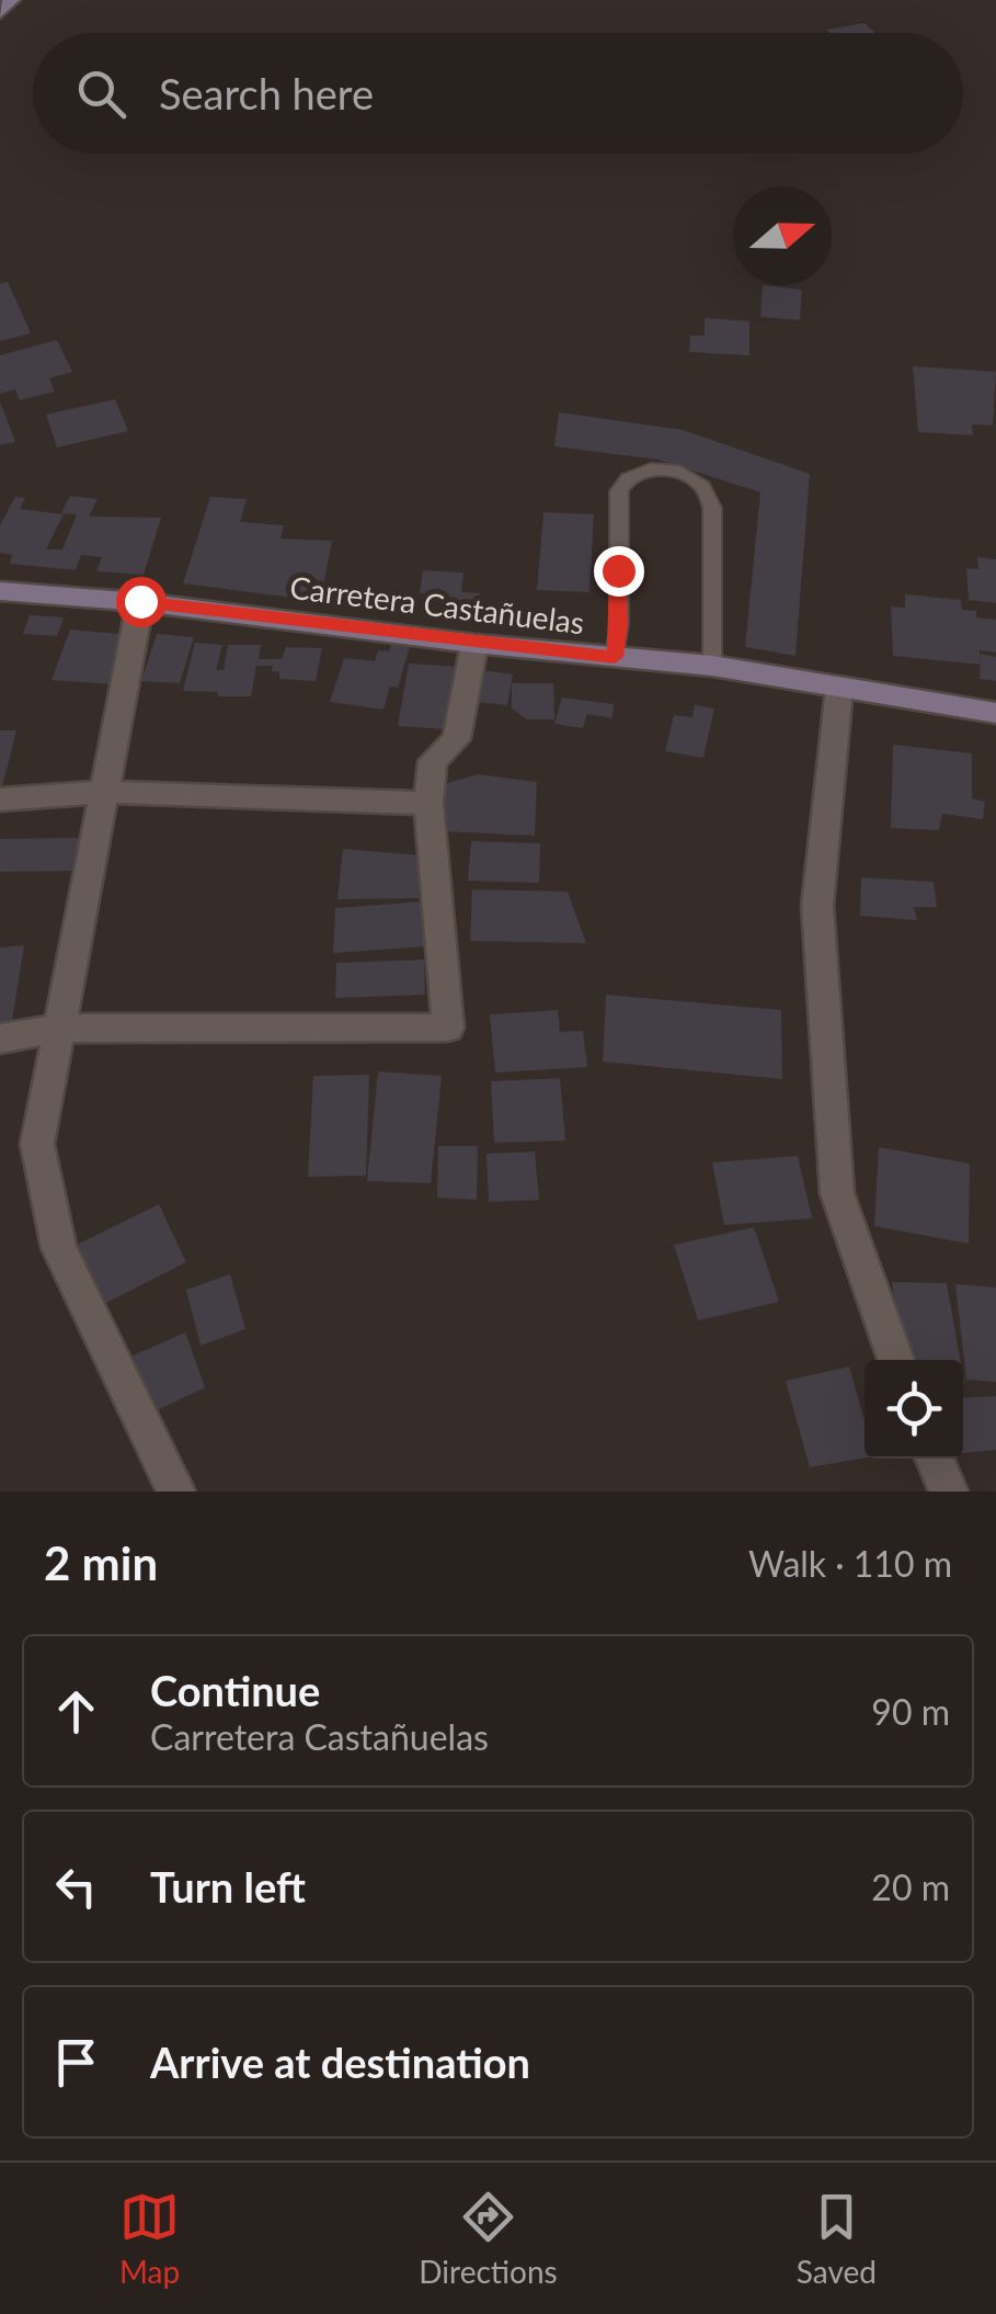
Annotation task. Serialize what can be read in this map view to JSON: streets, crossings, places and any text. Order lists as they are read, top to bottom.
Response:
{
  "streets": {
    "street": ["Carretera Castañuelas"]
  },
  "north": "right",
  "page": {
    "search": "Search here",
    "heading": ["2 min", "Walk · 110 m"],
    "list": [
      ["Continue", "Carretera Castañuelas", "90 m"],
      ["Turn left", "20 m"],
      "Arrive at destination"
    ],
    "nav": ["Map", "Directions", "Saved"]
  }
}
